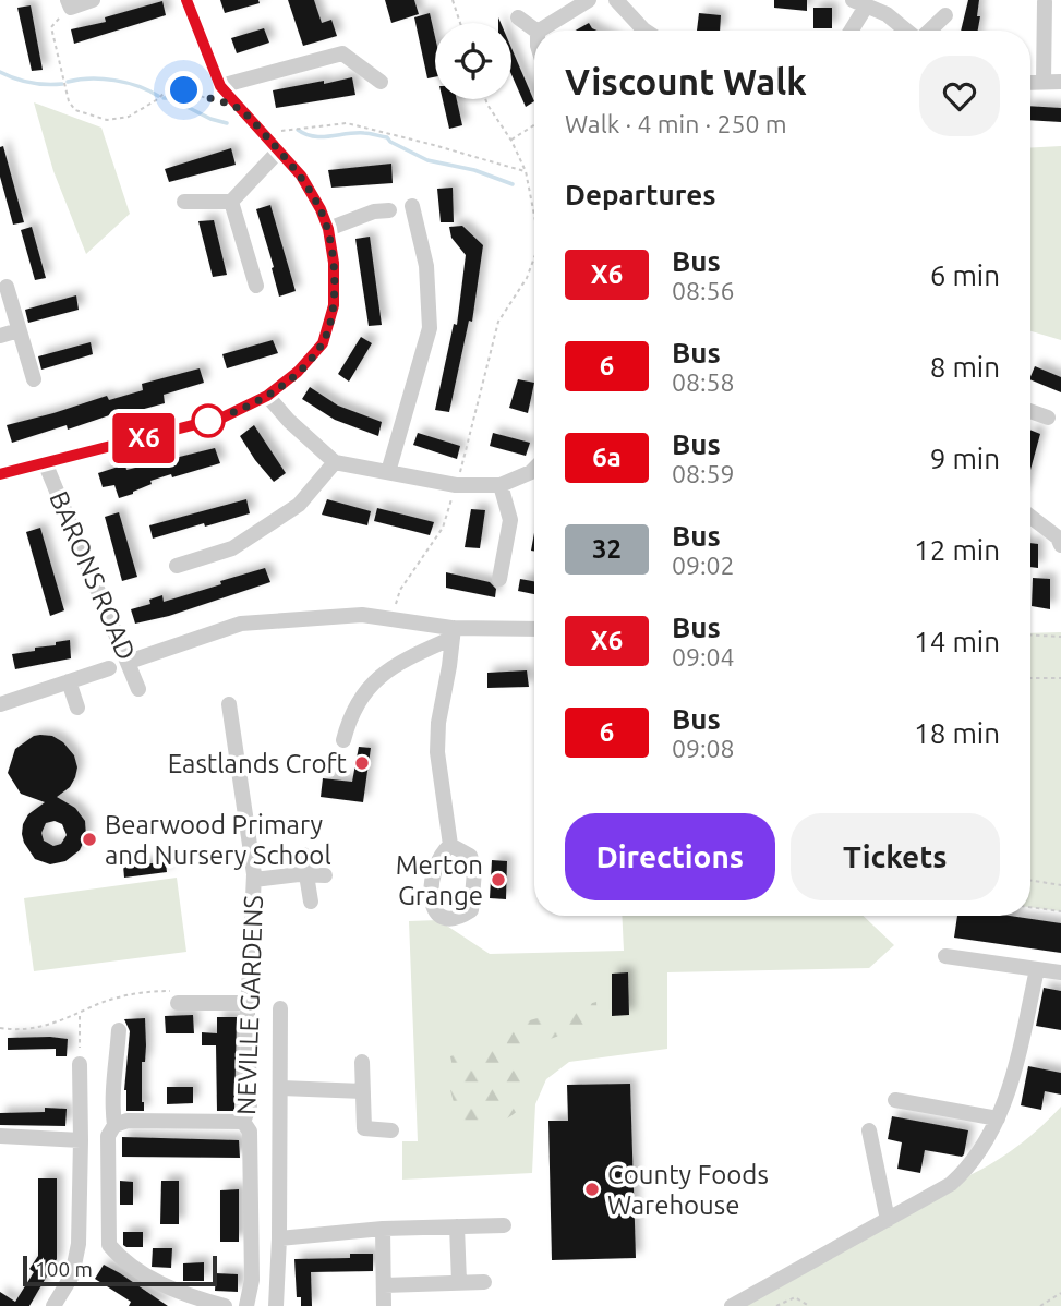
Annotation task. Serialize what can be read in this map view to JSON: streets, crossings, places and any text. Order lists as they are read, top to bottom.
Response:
{
  "streets": {
    "street": ["BARONS ROAD", "NEVILLE GARDENS"]
  },
  "places": [
    "Eastlands Croft",
    "Bearwood Primary and Nursery School",
    "Merton Grange",
    "County Foods Warehouse"
  ],
  "lines": ["bus line X6"],
  "scale_bar": "100 m",
  "page": {
    "on_map": "X6",
    "heading": [
      ["Viscount Walk", "Walk · 4 min · 250 m"],
      "Departures"
    ],
    "list": [
      {
        "mark": "X6",
        "name": "Bus",
        "note": "08:56",
        "value": "6 min"
      },
      {
        "mark": "6",
        "name": "Bus",
        "note": "08:58",
        "value": "8 min"
      },
      {
        "mark": "6a",
        "name": "Bus",
        "note": "08:59",
        "value": "9 min"
      },
      {
        "mark": "32",
        "name": "Bus",
        "note": "09:02",
        "value": "12 min"
      },
      {
        "mark": "X6",
        "name": "Bus",
        "note": "09:04",
        "value": "14 min"
      },
      {
        "mark": "6",
        "name": "Bus",
        "note": "09:08",
        "value": "18 min"
      }
    ],
    "buttons": ["Directions", "Tickets"],
    "scale": "100 m"
  }
}
